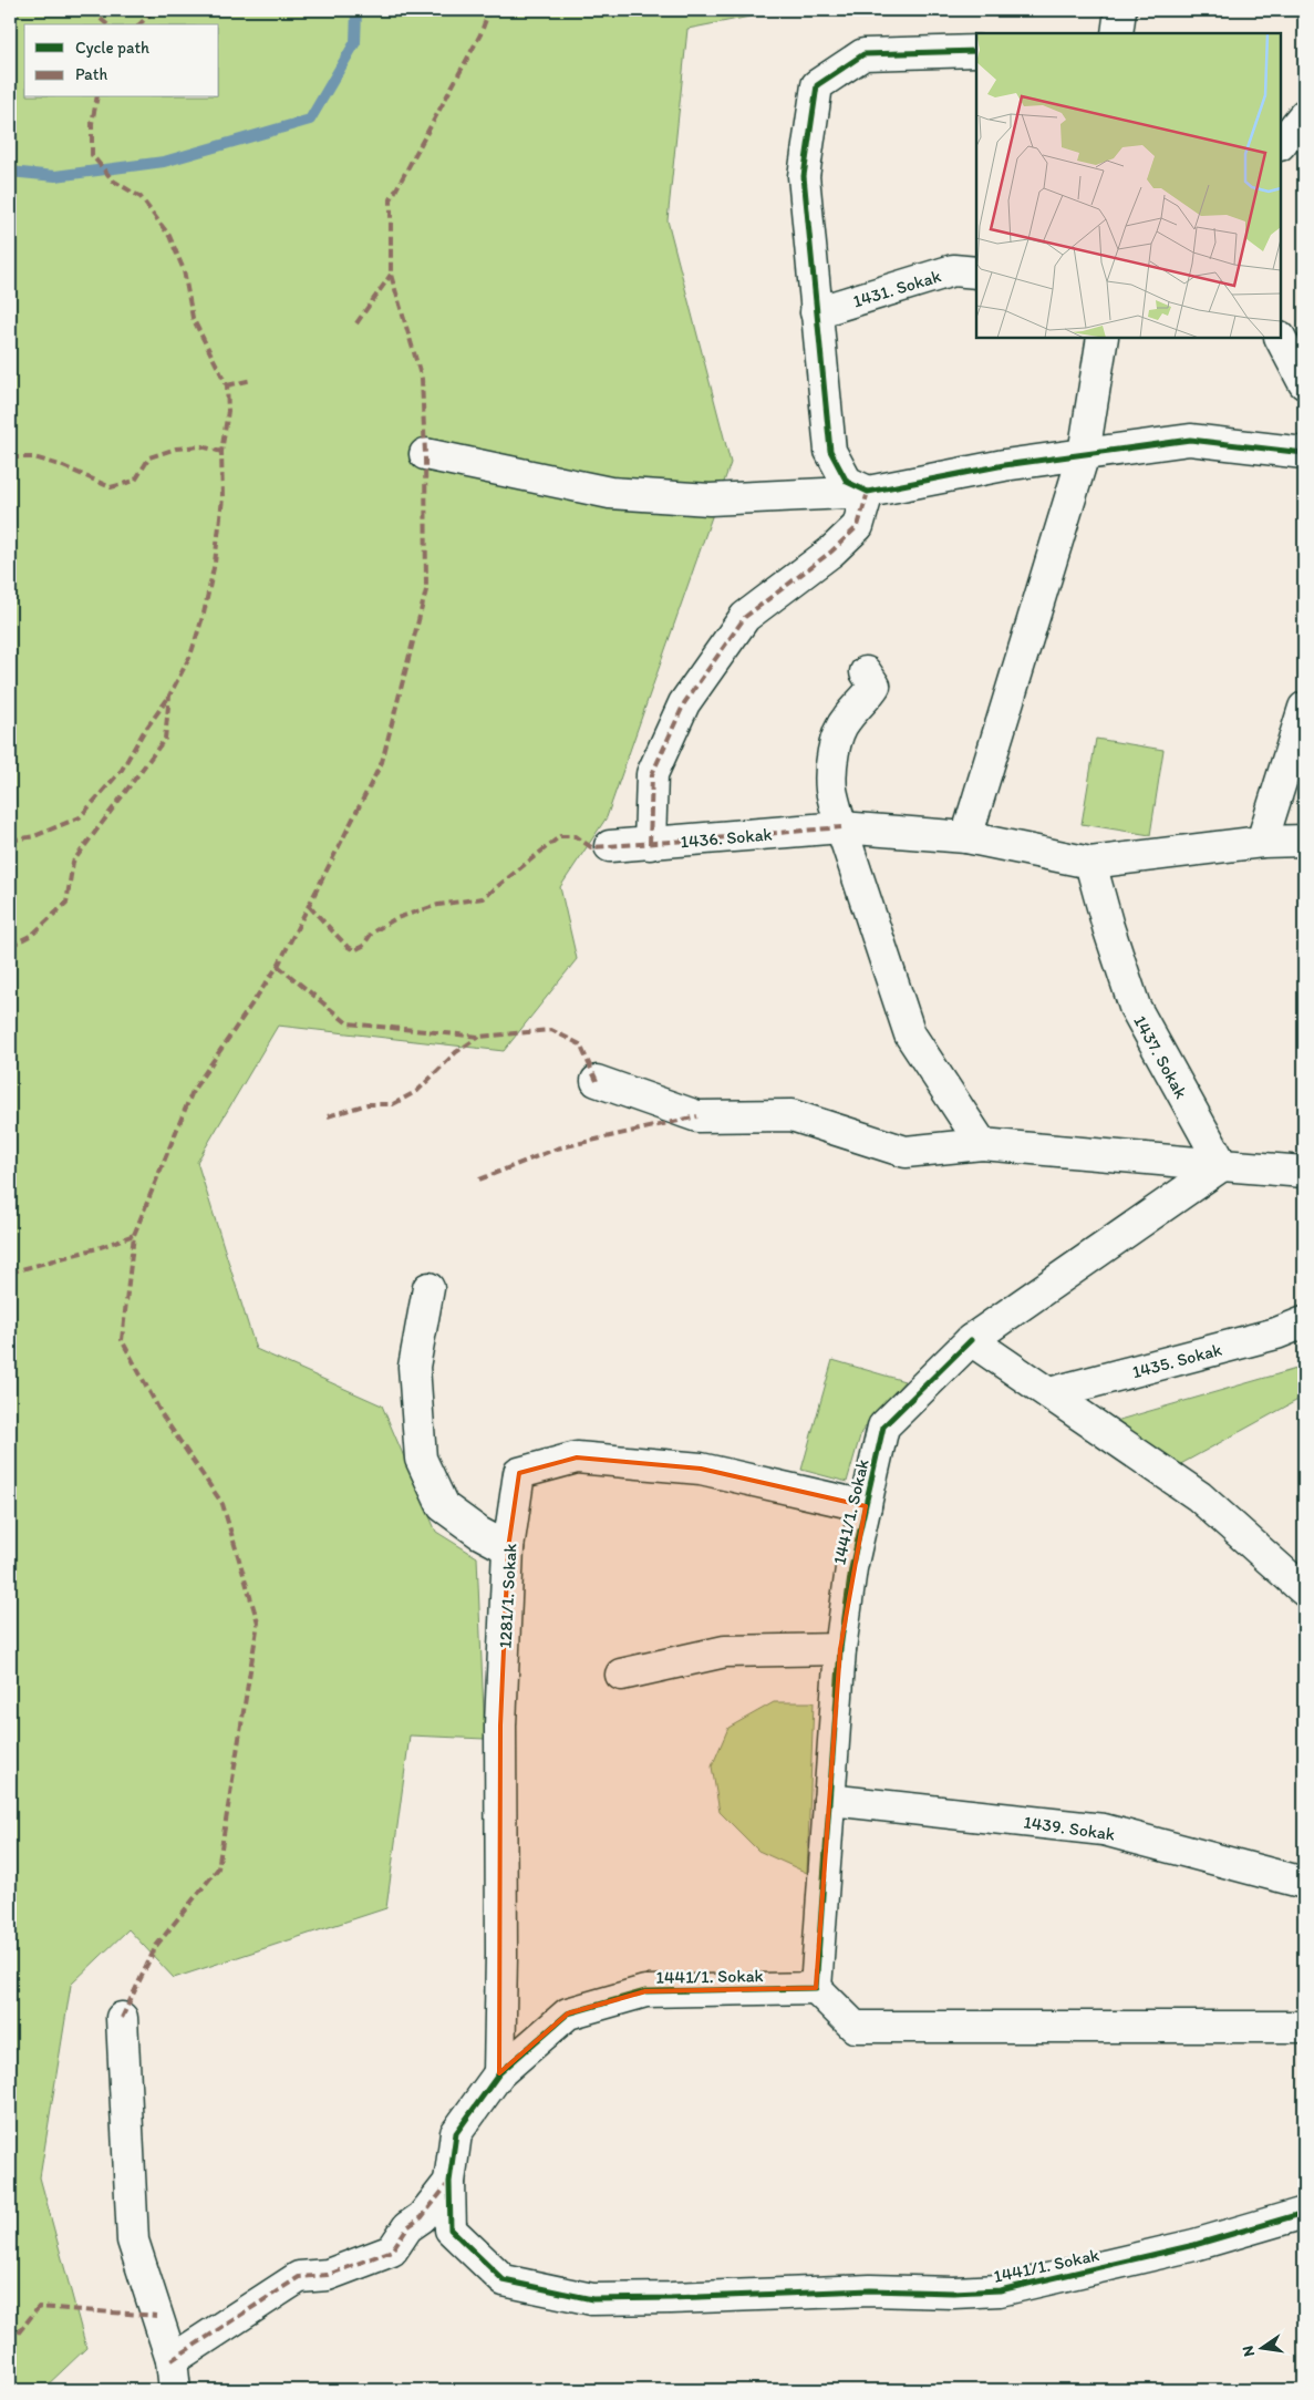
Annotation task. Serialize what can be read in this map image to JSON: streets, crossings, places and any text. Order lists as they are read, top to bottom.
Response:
{
  "streets": {
    "street": [
      "1431. Sokak",
      "1436. Sokak",
      "1437. Sokak",
      "1435. Sokak",
      "1441/1. Sokak",
      "1281/1. Sokak",
      "1439. Sokak"
    ]
  },
  "crossings": [
    ["1436. Sokak", "1437. Sokak"],
    ["1437. Sokak", "1441/1. Sokak"],
    ["1441/1. Sokak", "1281/1. Sokak"],
    ["1441/1. Sokak", "1439. Sokak"]
  ],
  "legend": ["Cycle path", "Path"],
  "north": "left"
}
